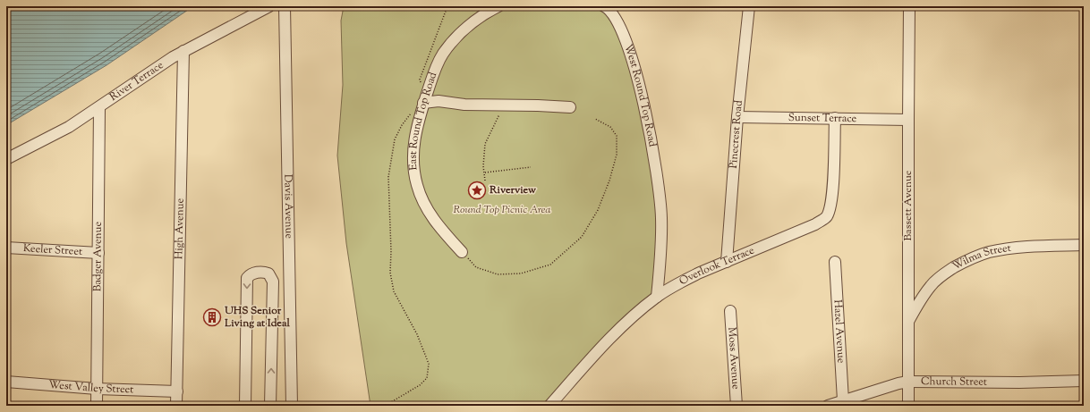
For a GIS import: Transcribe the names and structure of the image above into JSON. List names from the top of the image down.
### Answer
{
  "streets": {
    "street": [
      "River Terrace",
      "West Round Top Road",
      "Sunset Terrace",
      "East Round Top Road",
      "Pinecrest Road",
      "Bassett Avenue",
      "Davis Avenue",
      "High Avenue",
      "Keeler Street",
      "Badger Avenue",
      "Wilma Street",
      "Overlook Terrace",
      "Hazel Avenue",
      "Moss Avenue",
      "Church Street",
      "West Valley Street"
    ]
  },
  "crossings": [
    ["River Terrace", "High Avenue"],
    ["River Terrace", "Badger Avenue"],
    ["West Round Top Road", "Overlook Terrace"],
    ["Sunset Terrace", "Pinecrest Road"],
    ["Sunset Terrace", "Bassett Avenue"],
    ["Sunset Terrace", "Overlook Terrace"],
    ["Pinecrest Road", "Overlook Terrace"],
    ["Bassett Avenue", "Wilma Street"],
    ["Bassett Avenue", "Church Street"],
    ["High Avenue", "West Valley Street"],
    ["Keeler Street", "Badger Avenue"],
    ["Badger Avenue", "West Valley Street"],
    ["Hazel Avenue", "Church Street"]
  ],
  "parks": ["Round Top Picnic Area"],
  "places": {
    "place": ["Riverview"],
    "building": ["UHS Senior Living at Ideal"]
  }
}
